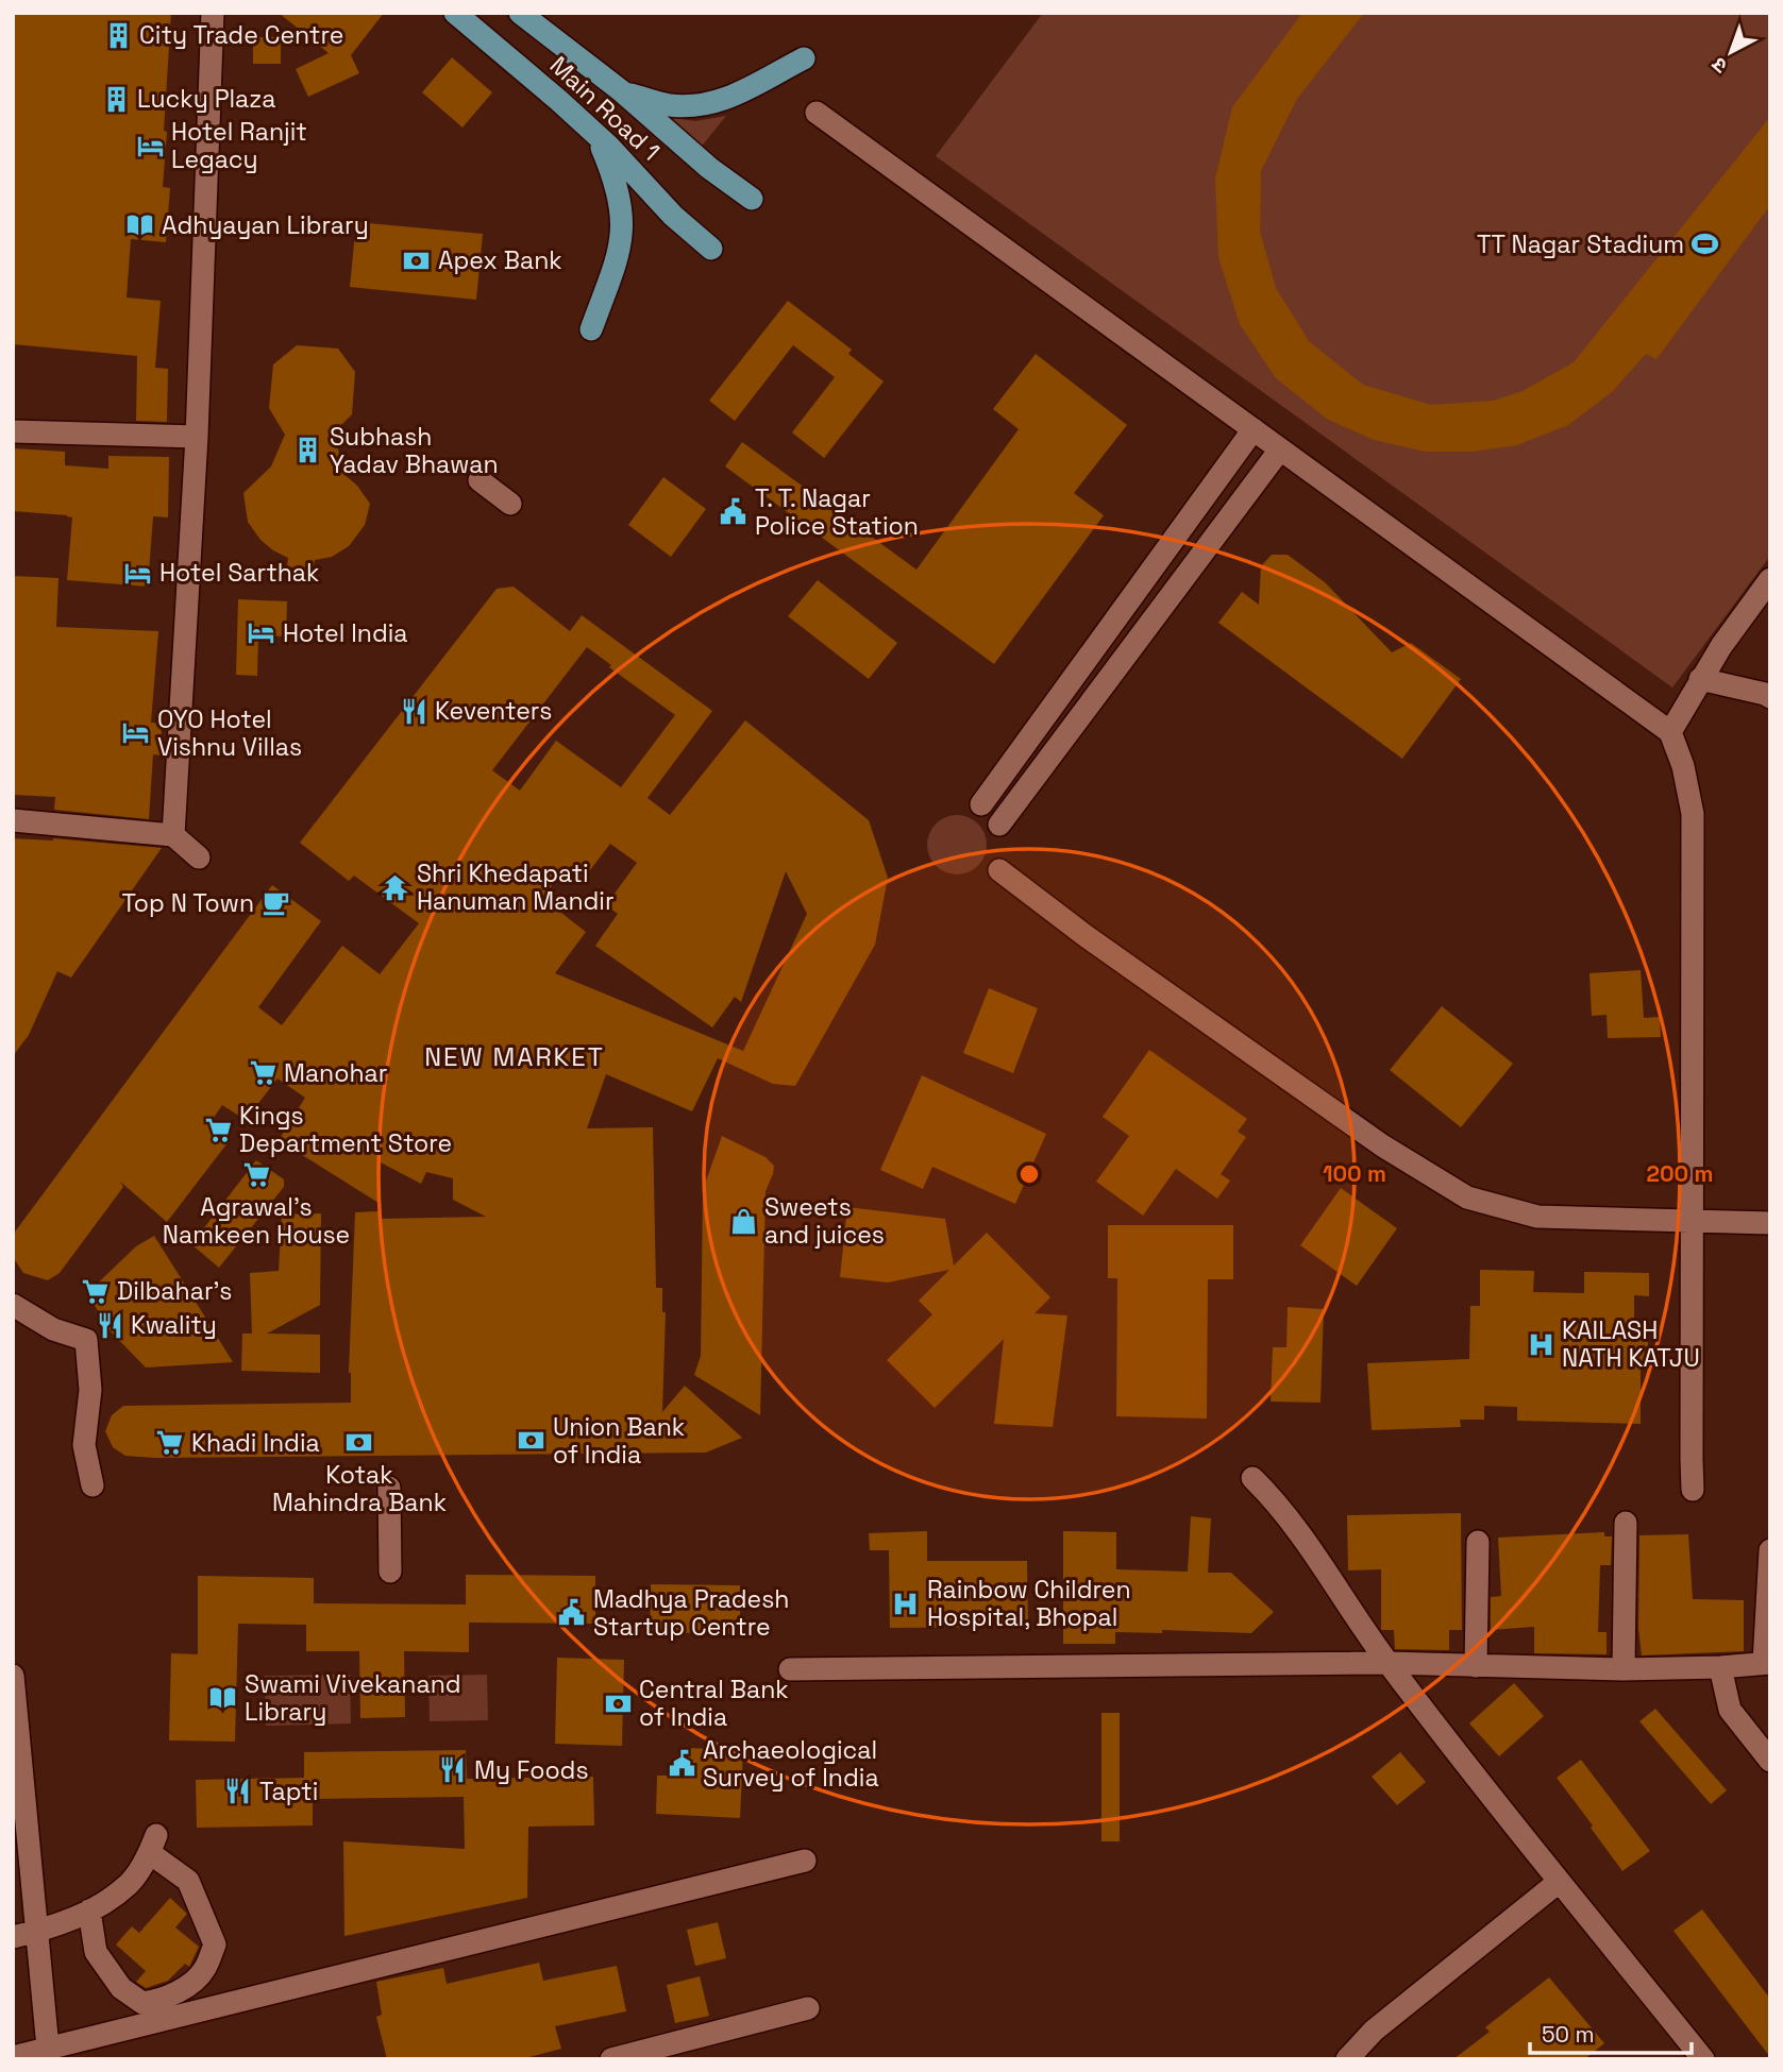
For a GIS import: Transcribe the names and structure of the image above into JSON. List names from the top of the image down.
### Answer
{
  "streets": {
    "main road": ["Main Road 1"]
  },
  "districts": ["NEW MARKET"],
  "places": {
    "building": ["City Trade Centre", "Lucky Plaza", "Subhash Yadav Bhawan"],
    "hotel": [
      "Hotel Ranjit Legacy",
      "Hotel Sarthak",
      "Hotel India",
      "OYO Hotel Vishnu Villas"
    ],
    "library": ["Adhyayan Library", "Swami Vivekanand Library"],
    "sports": ["TT Nagar Stadium"],
    "bank": [
      "Apex Bank",
      "Union Bank of India",
      "Kotak Mahindra Bank",
      "Central Bank of India"
    ],
    "public building": ["T. T. Nagar Police Station", "Madhya Pradesh Startup Centre", "Archaeological Survey of India"],
    "restaurant": [
      "Keventers",
      "Kwality",
      "My Foods",
      "Tapti"
    ],
    "temple": ["Shri Khedapati Hanuman Mandir"],
    "cafe": ["Top N Town"],
    "supermarket": [
      "Manohar",
      "Kings Department Store",
      "Agrawal's Namkeen House",
      "Dilbahar's",
      "Khadi India"
    ],
    "shop": ["Sweets and juices"],
    "hospital": ["KAILASH NATH KATJU", "Rainbow Children Hospital, Bhopal"]
  },
  "scale_bar": "50 m",
  "north": "bottom left",
  "rings": ["100 m", "200 m"]
}
